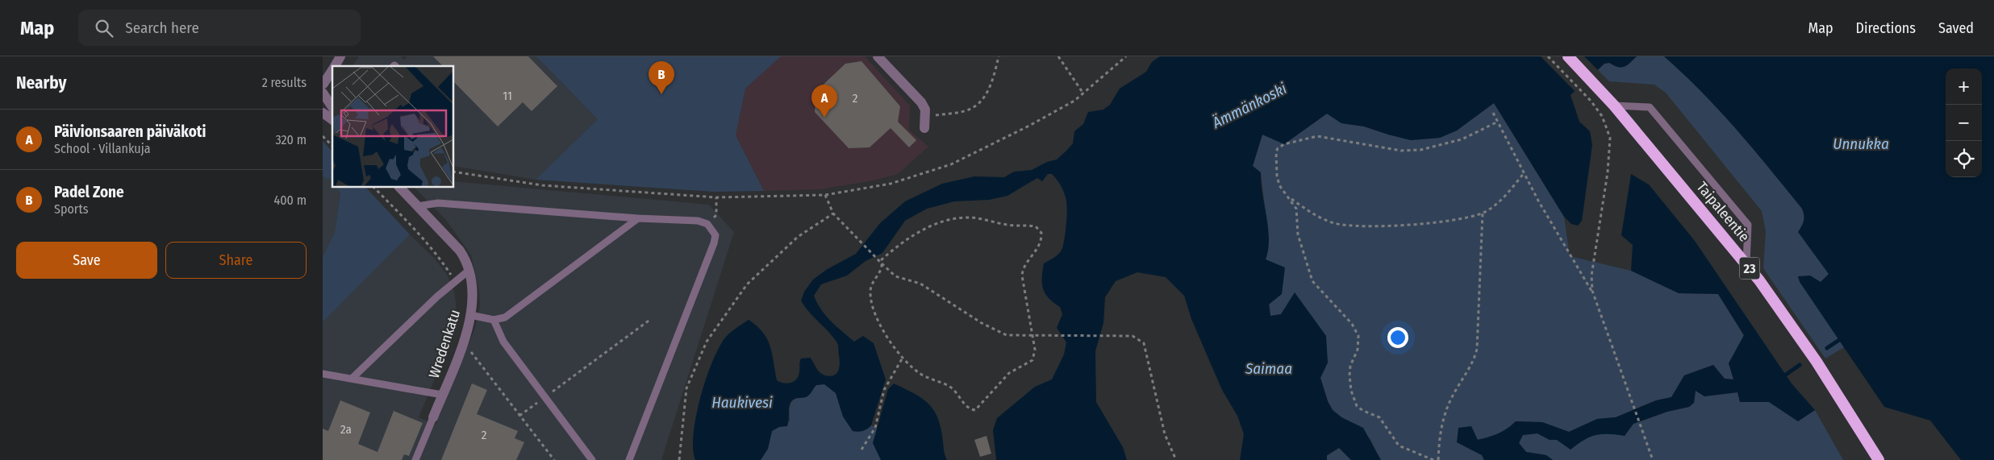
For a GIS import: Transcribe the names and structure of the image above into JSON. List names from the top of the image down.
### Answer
{
  "streets": {
    "highway": ["Taipaleentie", "23"],
    "street": ["Wredenkatu"]
  },
  "water": [
    "Ämmänkoski",
    "Unnukka",
    "Saimaa",
    "Haukivesi"
  ],
  "house_numbers": [
    "11",
    "2",
    "2a",
    "2"
  ],
  "page": {
    "header": "Map",
    "search": "Search here",
    "nav": ["Map", "Directions", "Saved"],
    "heading": ["Nearby", "2 results"],
    "pins": ["B", "A"],
    "map_buttons": ["+", "−"],
    "list": [
      {
        "mark": "A",
        "name": "Päivionsaaren päiväkoti",
        "note": "School · Villankuja",
        "value": "320 m"
      },
      {
        "mark": "B",
        "name": "Padel Zone",
        "note": "Sports",
        "value": "400 m"
      }
    ],
    "buttons": ["Save", "Share"]
  }
}
